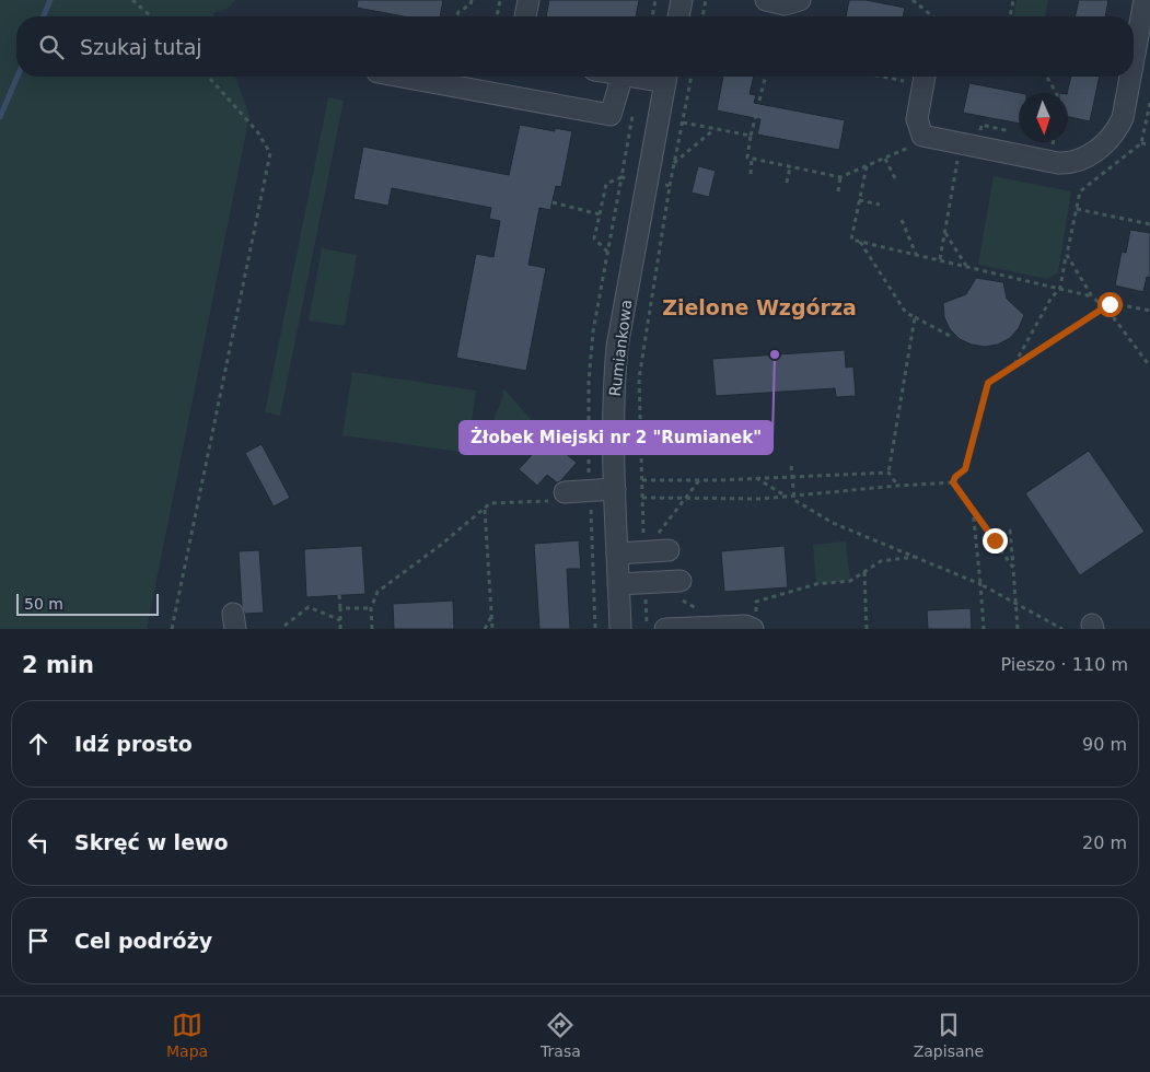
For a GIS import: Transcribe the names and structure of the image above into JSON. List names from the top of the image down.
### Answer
{
  "streets": {
    "street": ["Rumiankowa"]
  },
  "districts": ["Zielone Wzgórza"],
  "places": ["Żłobek Miejski nr 2 \"Rumianek\""],
  "scale_bar": "50 m",
  "north": "bottom",
  "page": {
    "search": "Szukaj tutaj",
    "scale": "50 m",
    "heading": ["2 min", "Pieszo · 110 m"],
    "list": [
      ["Idź prosto", "90 m"],
      ["Skręć w lewo", "20 m"],
      "Cel podróży"
    ],
    "nav": ["Mapa", "Trasa", "Zapisane"]
  }
}
